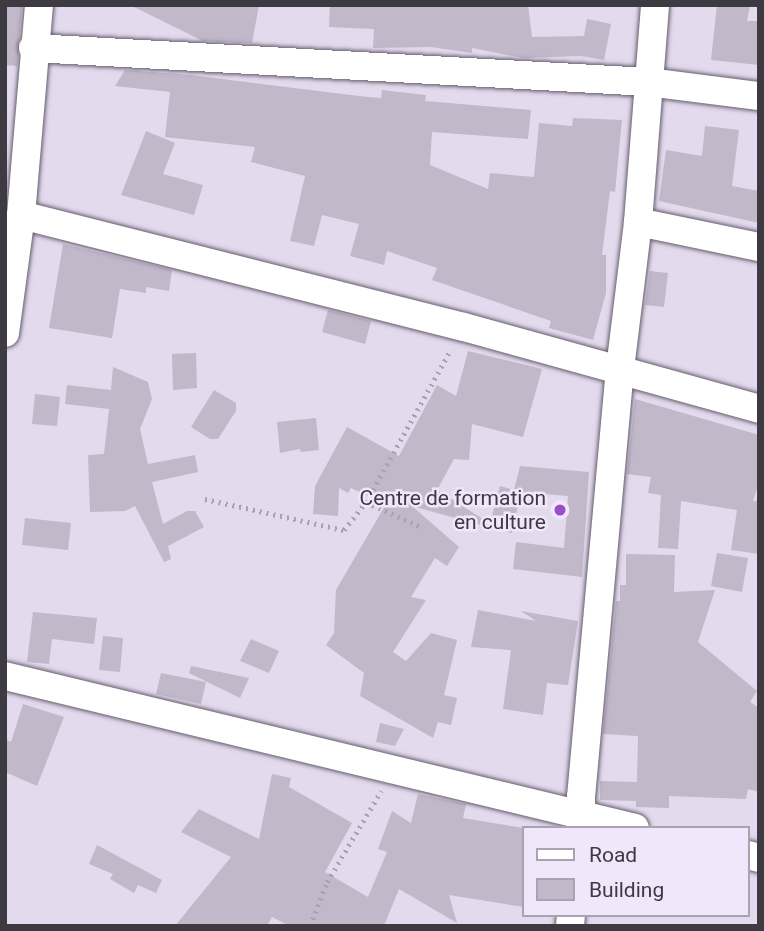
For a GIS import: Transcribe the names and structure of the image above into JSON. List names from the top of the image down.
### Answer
{
  "places": ["Centre de formation en culture"],
  "legend": ["Road", "Building"]
}
